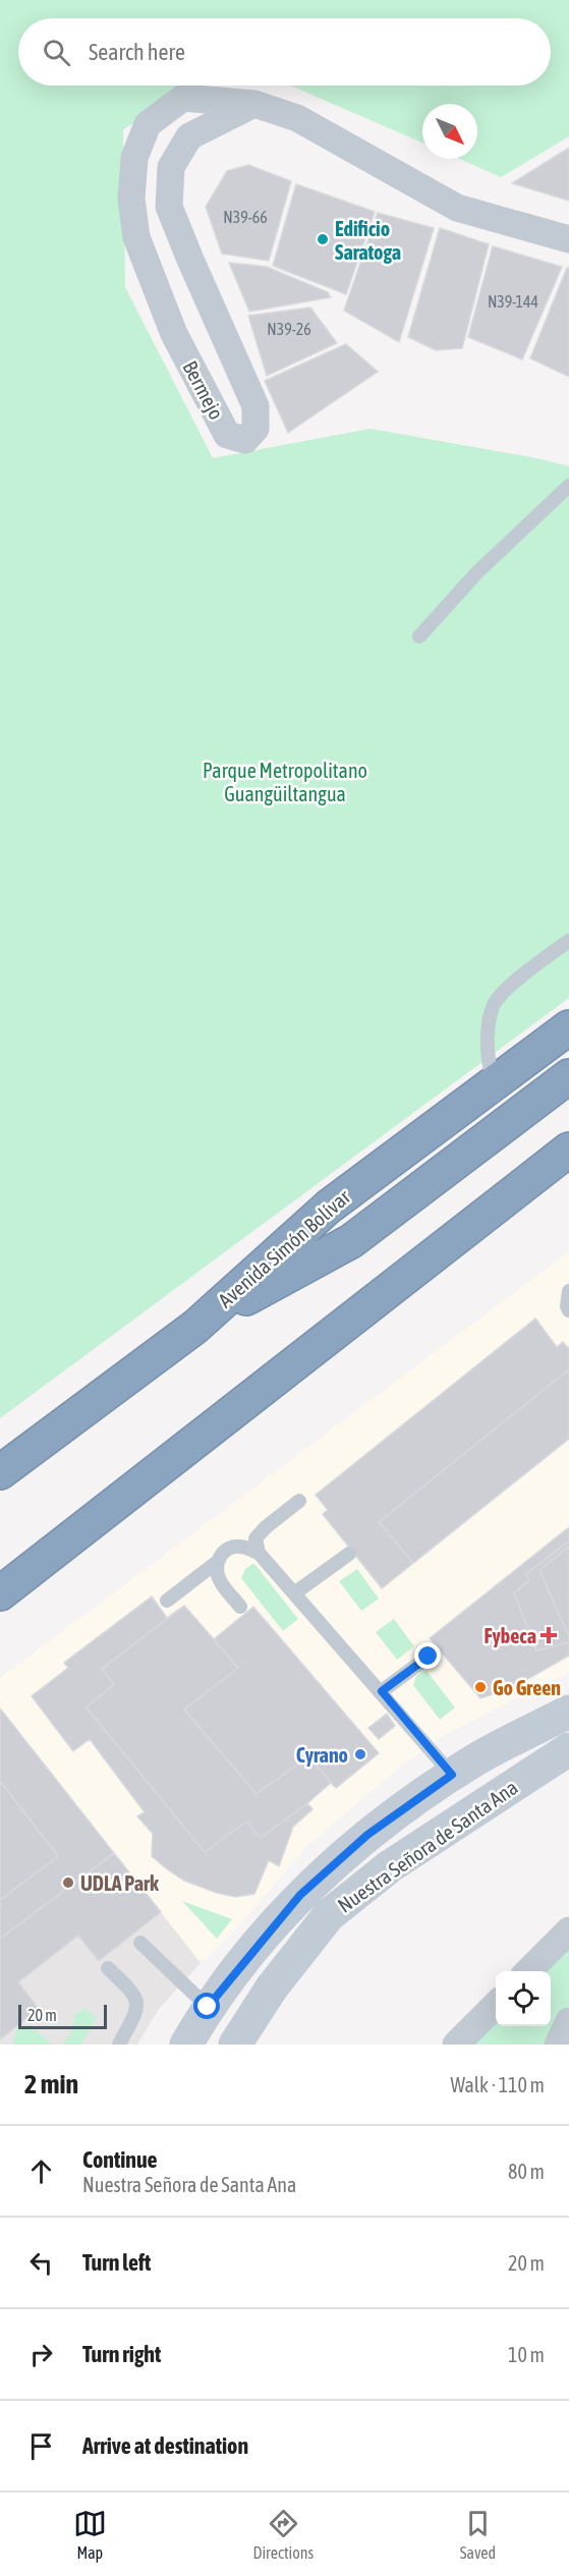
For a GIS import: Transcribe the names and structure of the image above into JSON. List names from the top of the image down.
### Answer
{
  "streets": {
    "highway": ["Avenida Simón Bolívar"],
    "street": ["Bermejo", "Nuestra Señora de Santa Ana"]
  },
  "parks": ["Parque Metropolitano Guangüiltangua"],
  "places": {
    "other": [
      "Edificio Saratoga",
      "Go Green",
      "Cyrano",
      "UDLA Park"
    ],
    "health": ["Fybeca"]
  },
  "house_numbers": ["N39-66", "N39-144", "N39-26"],
  "scale_bar": "20 m",
  "north": "bottom right",
  "page": {
    "search": "Search here",
    "scale": "20 m",
    "heading": ["2 min", "Walk · 110 m"],
    "list": [
      ["Continue", "Nuestra Señora de Santa Ana", "80 m"],
      ["Turn left", "20 m"],
      ["Turn right", "10 m"],
      "Arrive at destination"
    ],
    "nav": ["Map", "Directions", "Saved"]
  }
}
